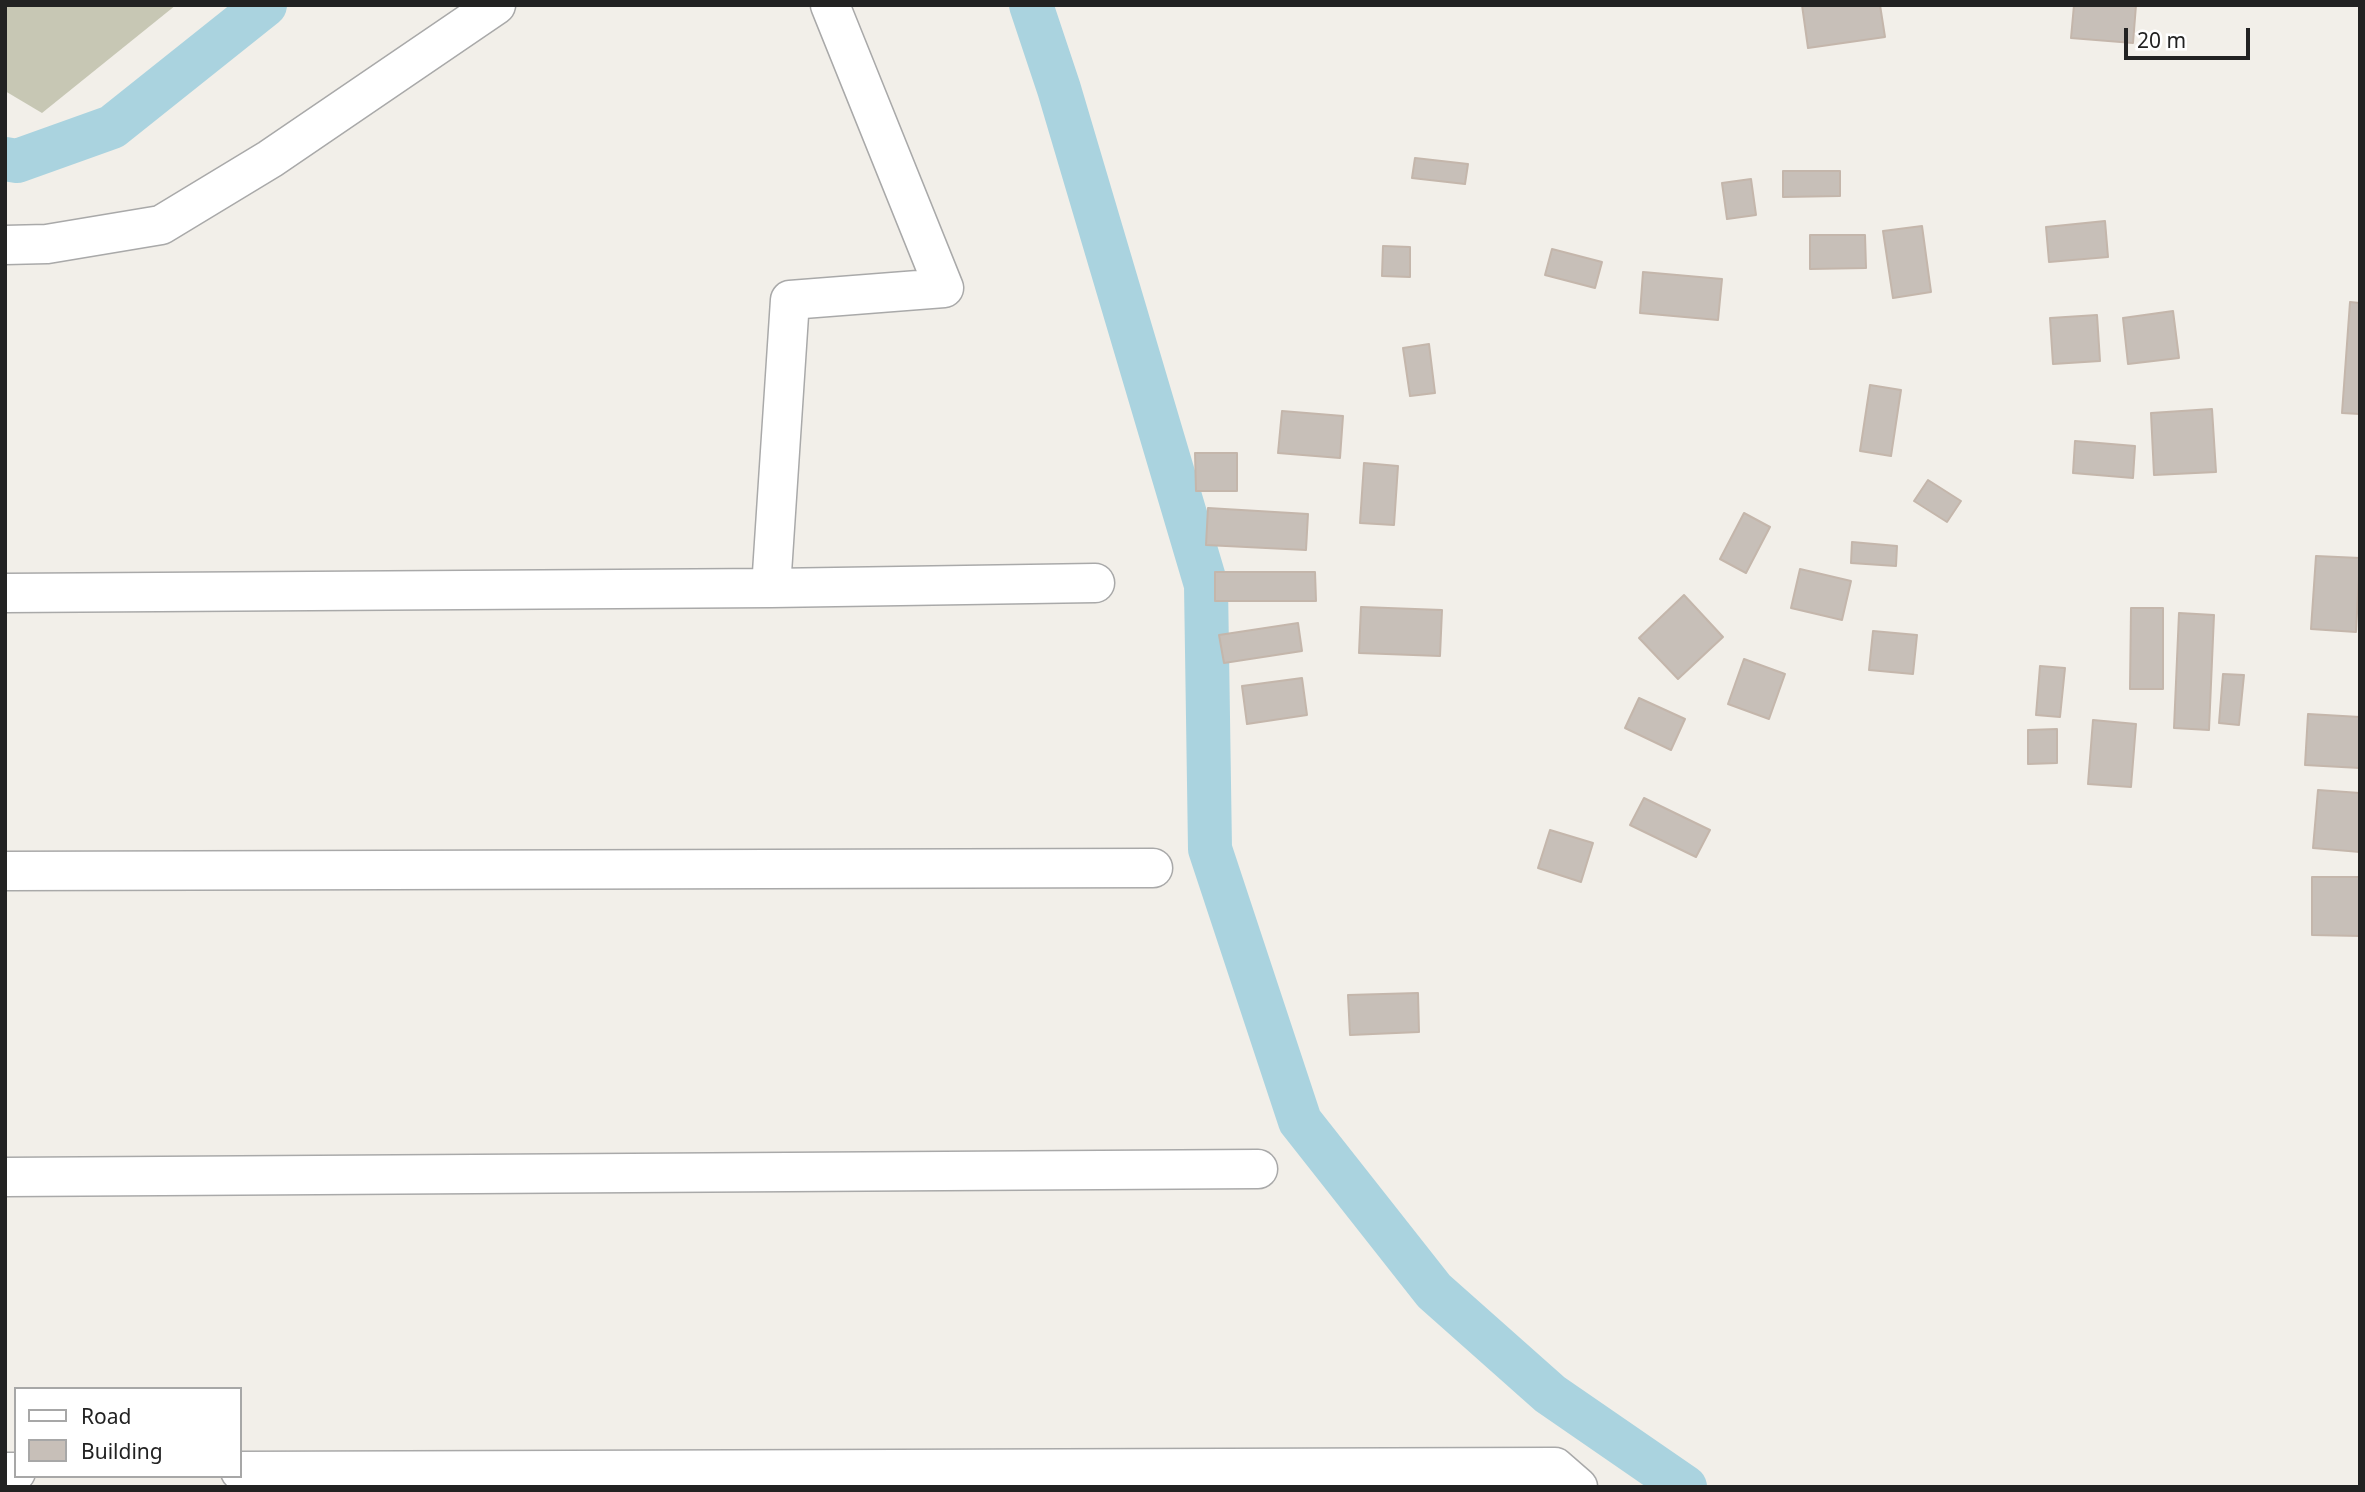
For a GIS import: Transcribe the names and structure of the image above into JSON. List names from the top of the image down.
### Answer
{
  "legend": ["Road", "Building"],
  "scale_bar": "20 m"
}
